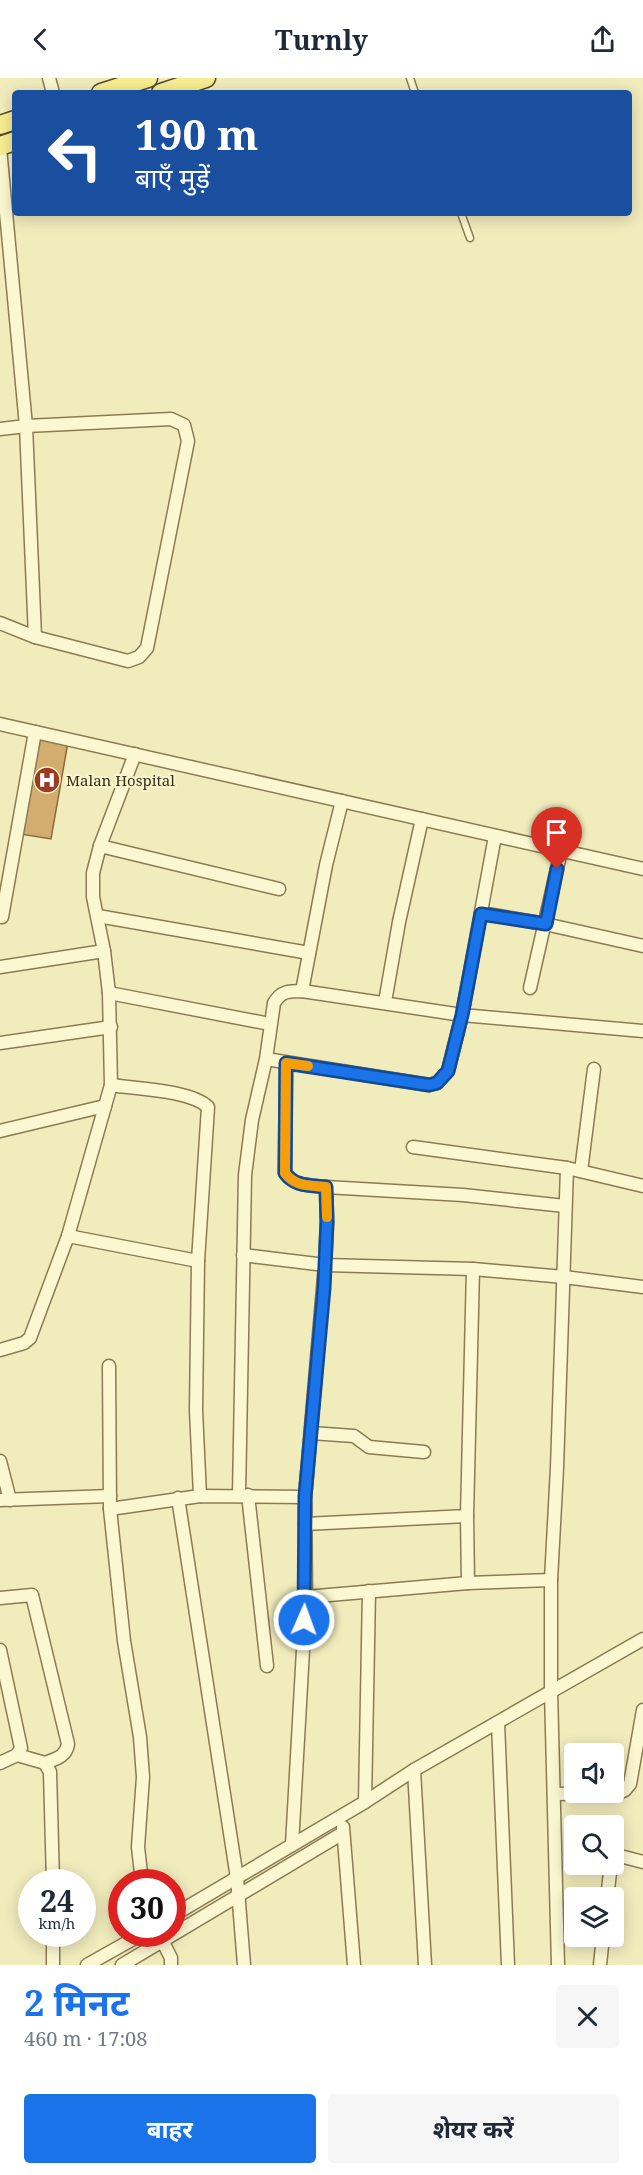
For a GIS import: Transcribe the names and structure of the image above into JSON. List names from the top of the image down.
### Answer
{
  "places": {
    "hospital": ["Malan Hospital"]
  },
  "page": {
    "header": "Turnly",
    "turn": ["190 m", "बाएँ मुड़ें"],
    "speed": "24 km/h",
    "limit": "30",
    "heading": ["2 मिनट", "460 m · 17:08"],
    "buttons": ["बाहर", "शेयर करें"]
  }
}
